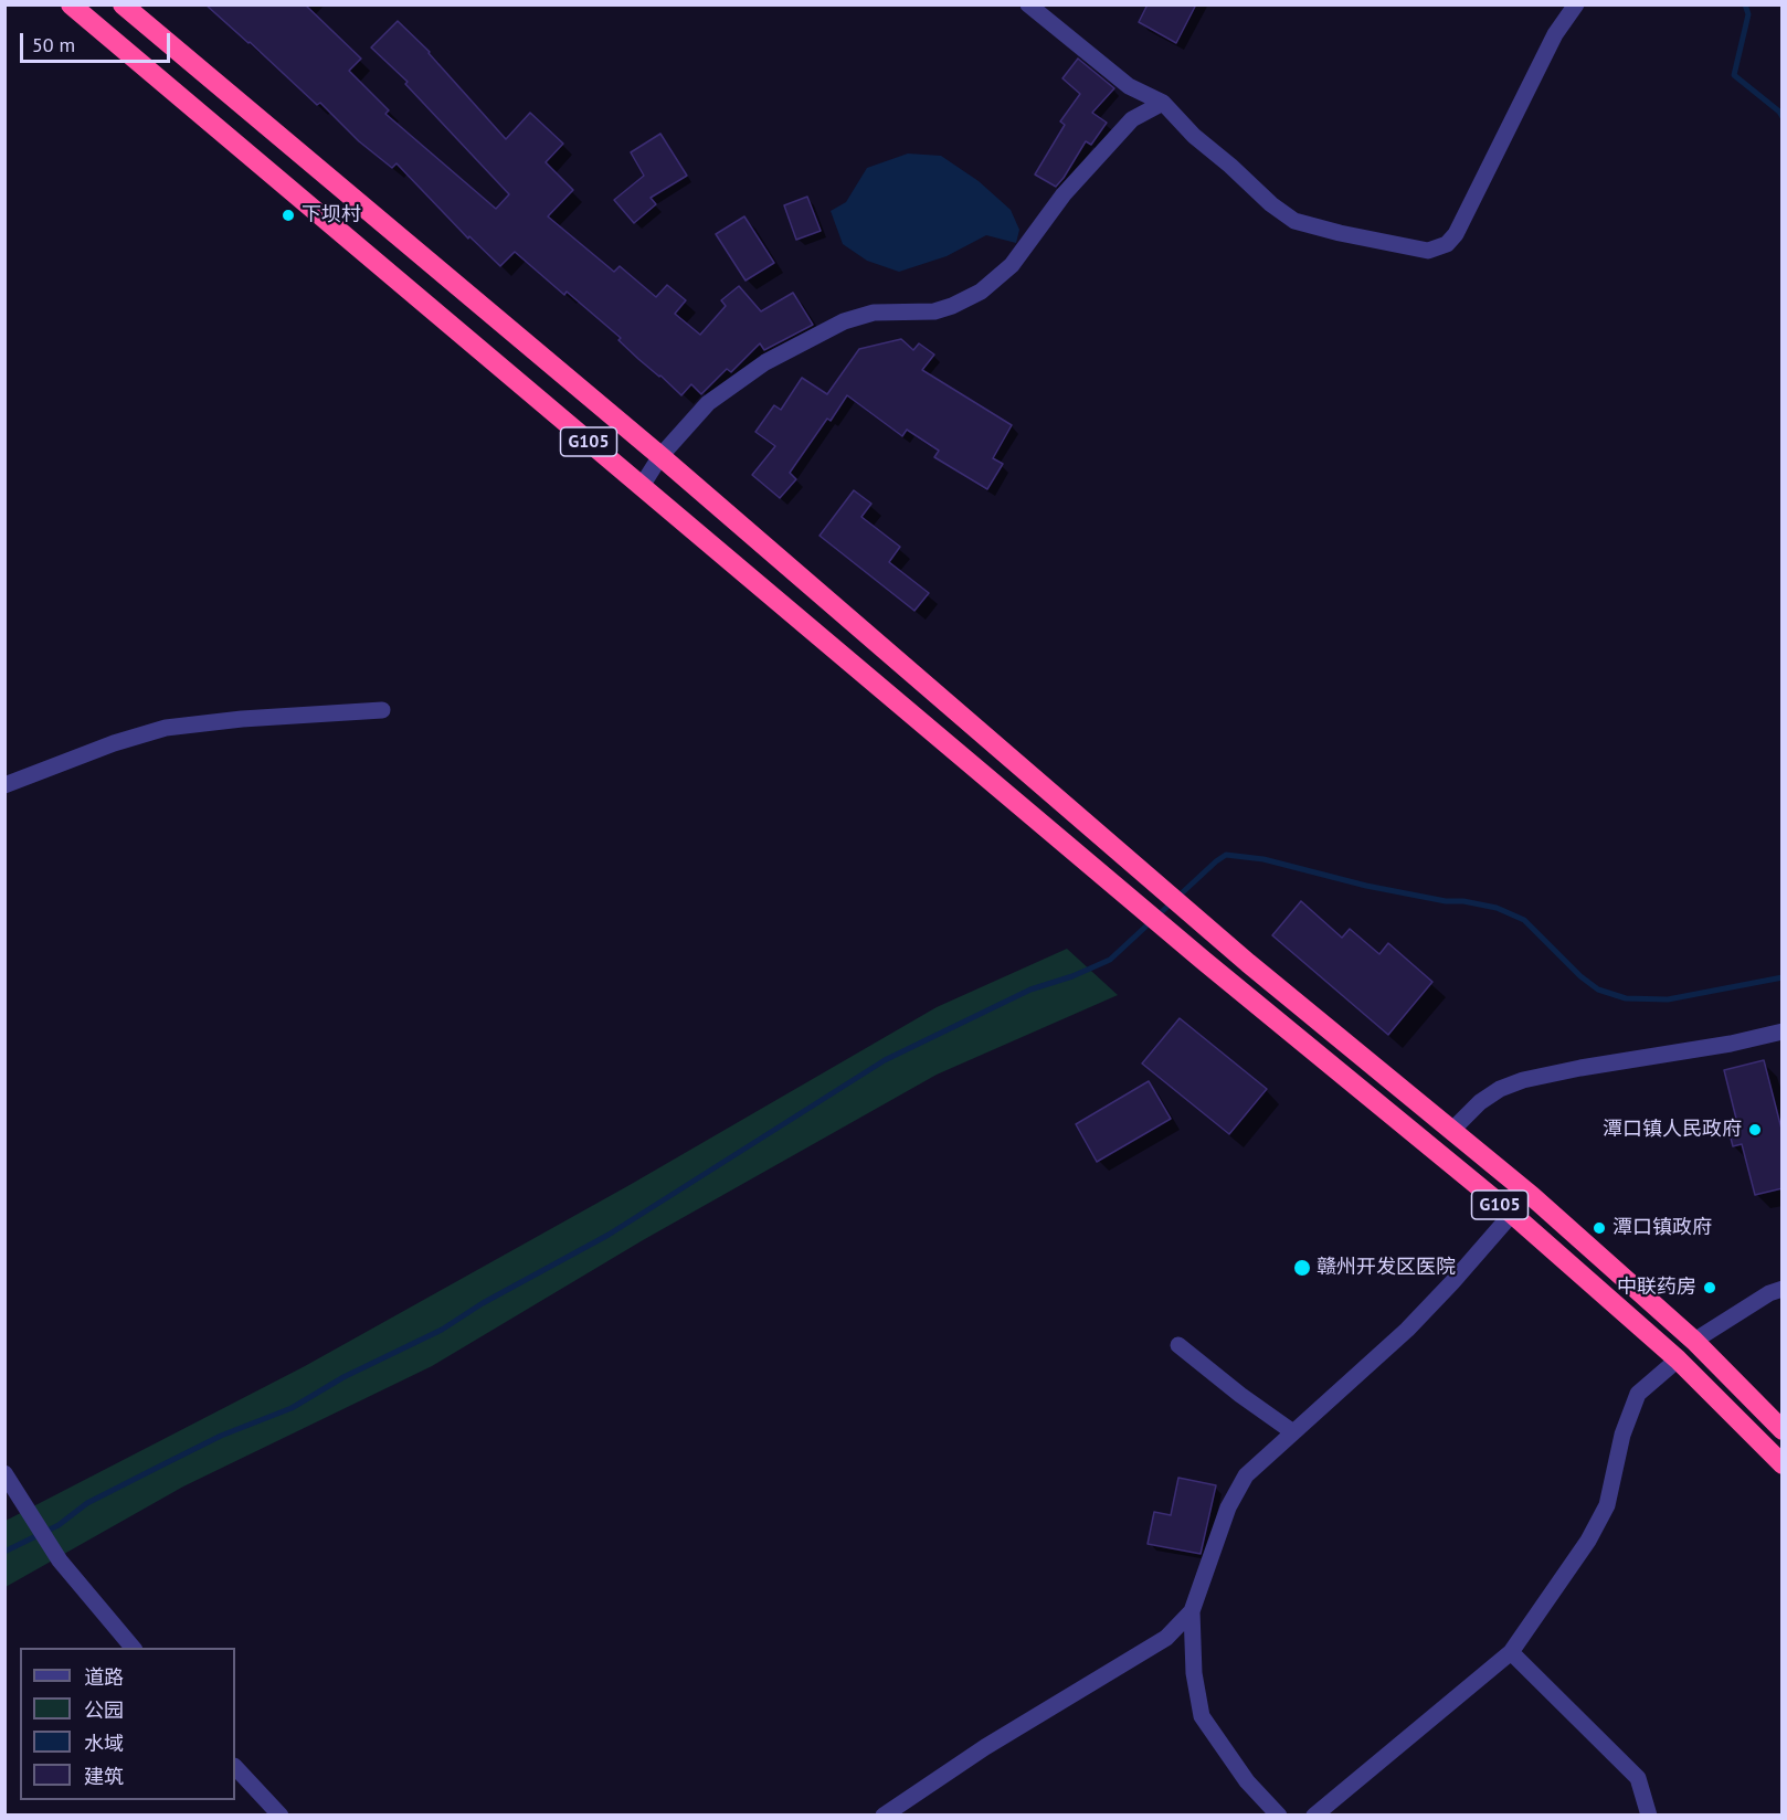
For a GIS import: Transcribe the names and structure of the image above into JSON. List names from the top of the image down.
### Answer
{
  "streets": {
    "highway": ["G105"]
  },
  "places": [
    "下坝村",
    "潭口镇人民政府",
    "潭口镇政府",
    "赣州开发区医院",
    "中联药房"
  ],
  "legend": [
    "道路",
    "公园",
    "水域",
    "建筑"
  ],
  "scale_bar": "50 m"
}
